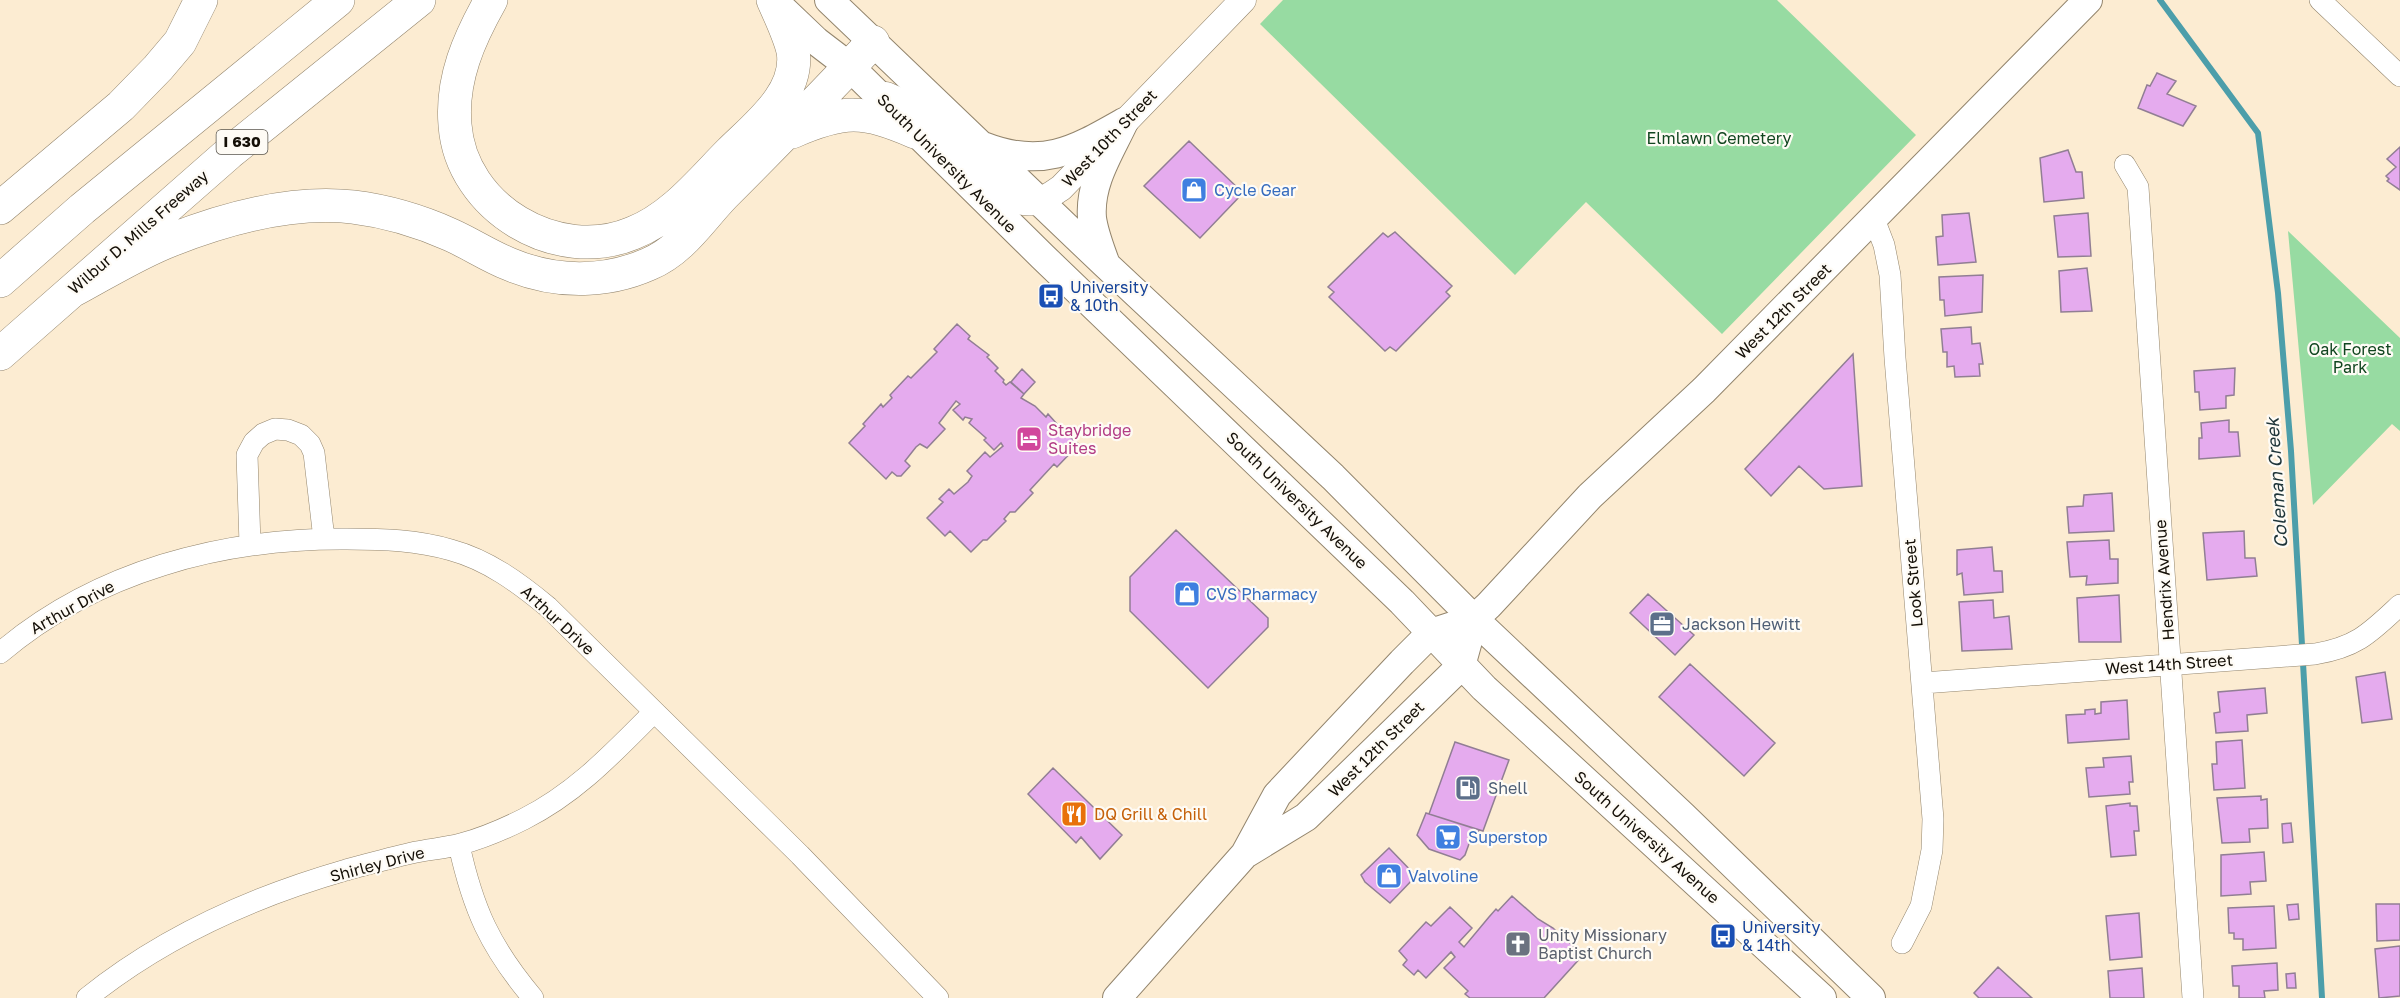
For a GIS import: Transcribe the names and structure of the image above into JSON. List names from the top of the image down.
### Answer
{
  "streets": {
    "highway": ["I 630", "Wilbur D. Mills Freeway"],
    "main road": ["South University Avenue", "West 12th Street"],
    "street": [
      "West 10th Street",
      "Hendrix Avenue",
      "Look Street",
      "Arthur Drive",
      "West 14th Street",
      "Shirley Drive"
    ]
  },
  "crossings": [
    ["West 10th Street", "South University Avenue"],
    ["South University Avenue", "West 12th Street"],
    ["West 12th Street", "Look Street"],
    ["Hendrix Avenue", "West 14th Street"],
    ["Look Street", "West 14th Street"],
    ["Arthur Drive", "Shirley Drive"]
  ],
  "water": ["Coleman Creek"],
  "parks": ["Elmlawn Cemetery", "Oak Forest Park"],
  "places": {
    "shop": ["Cycle Gear", "CVS Pharmacy", "Valvoline"],
    "bus stop": ["University & 10th", "University & 14th"],
    "hotel": ["Staybridge Suites"],
    "office": ["Jackson Hewitt"],
    "fuel station": ["Shell"],
    "restaurant": ["DQ Grill & Chill"],
    "supermarket": ["Superstop"],
    "church": ["Unity Missionary Baptist Church"]
  }
}
